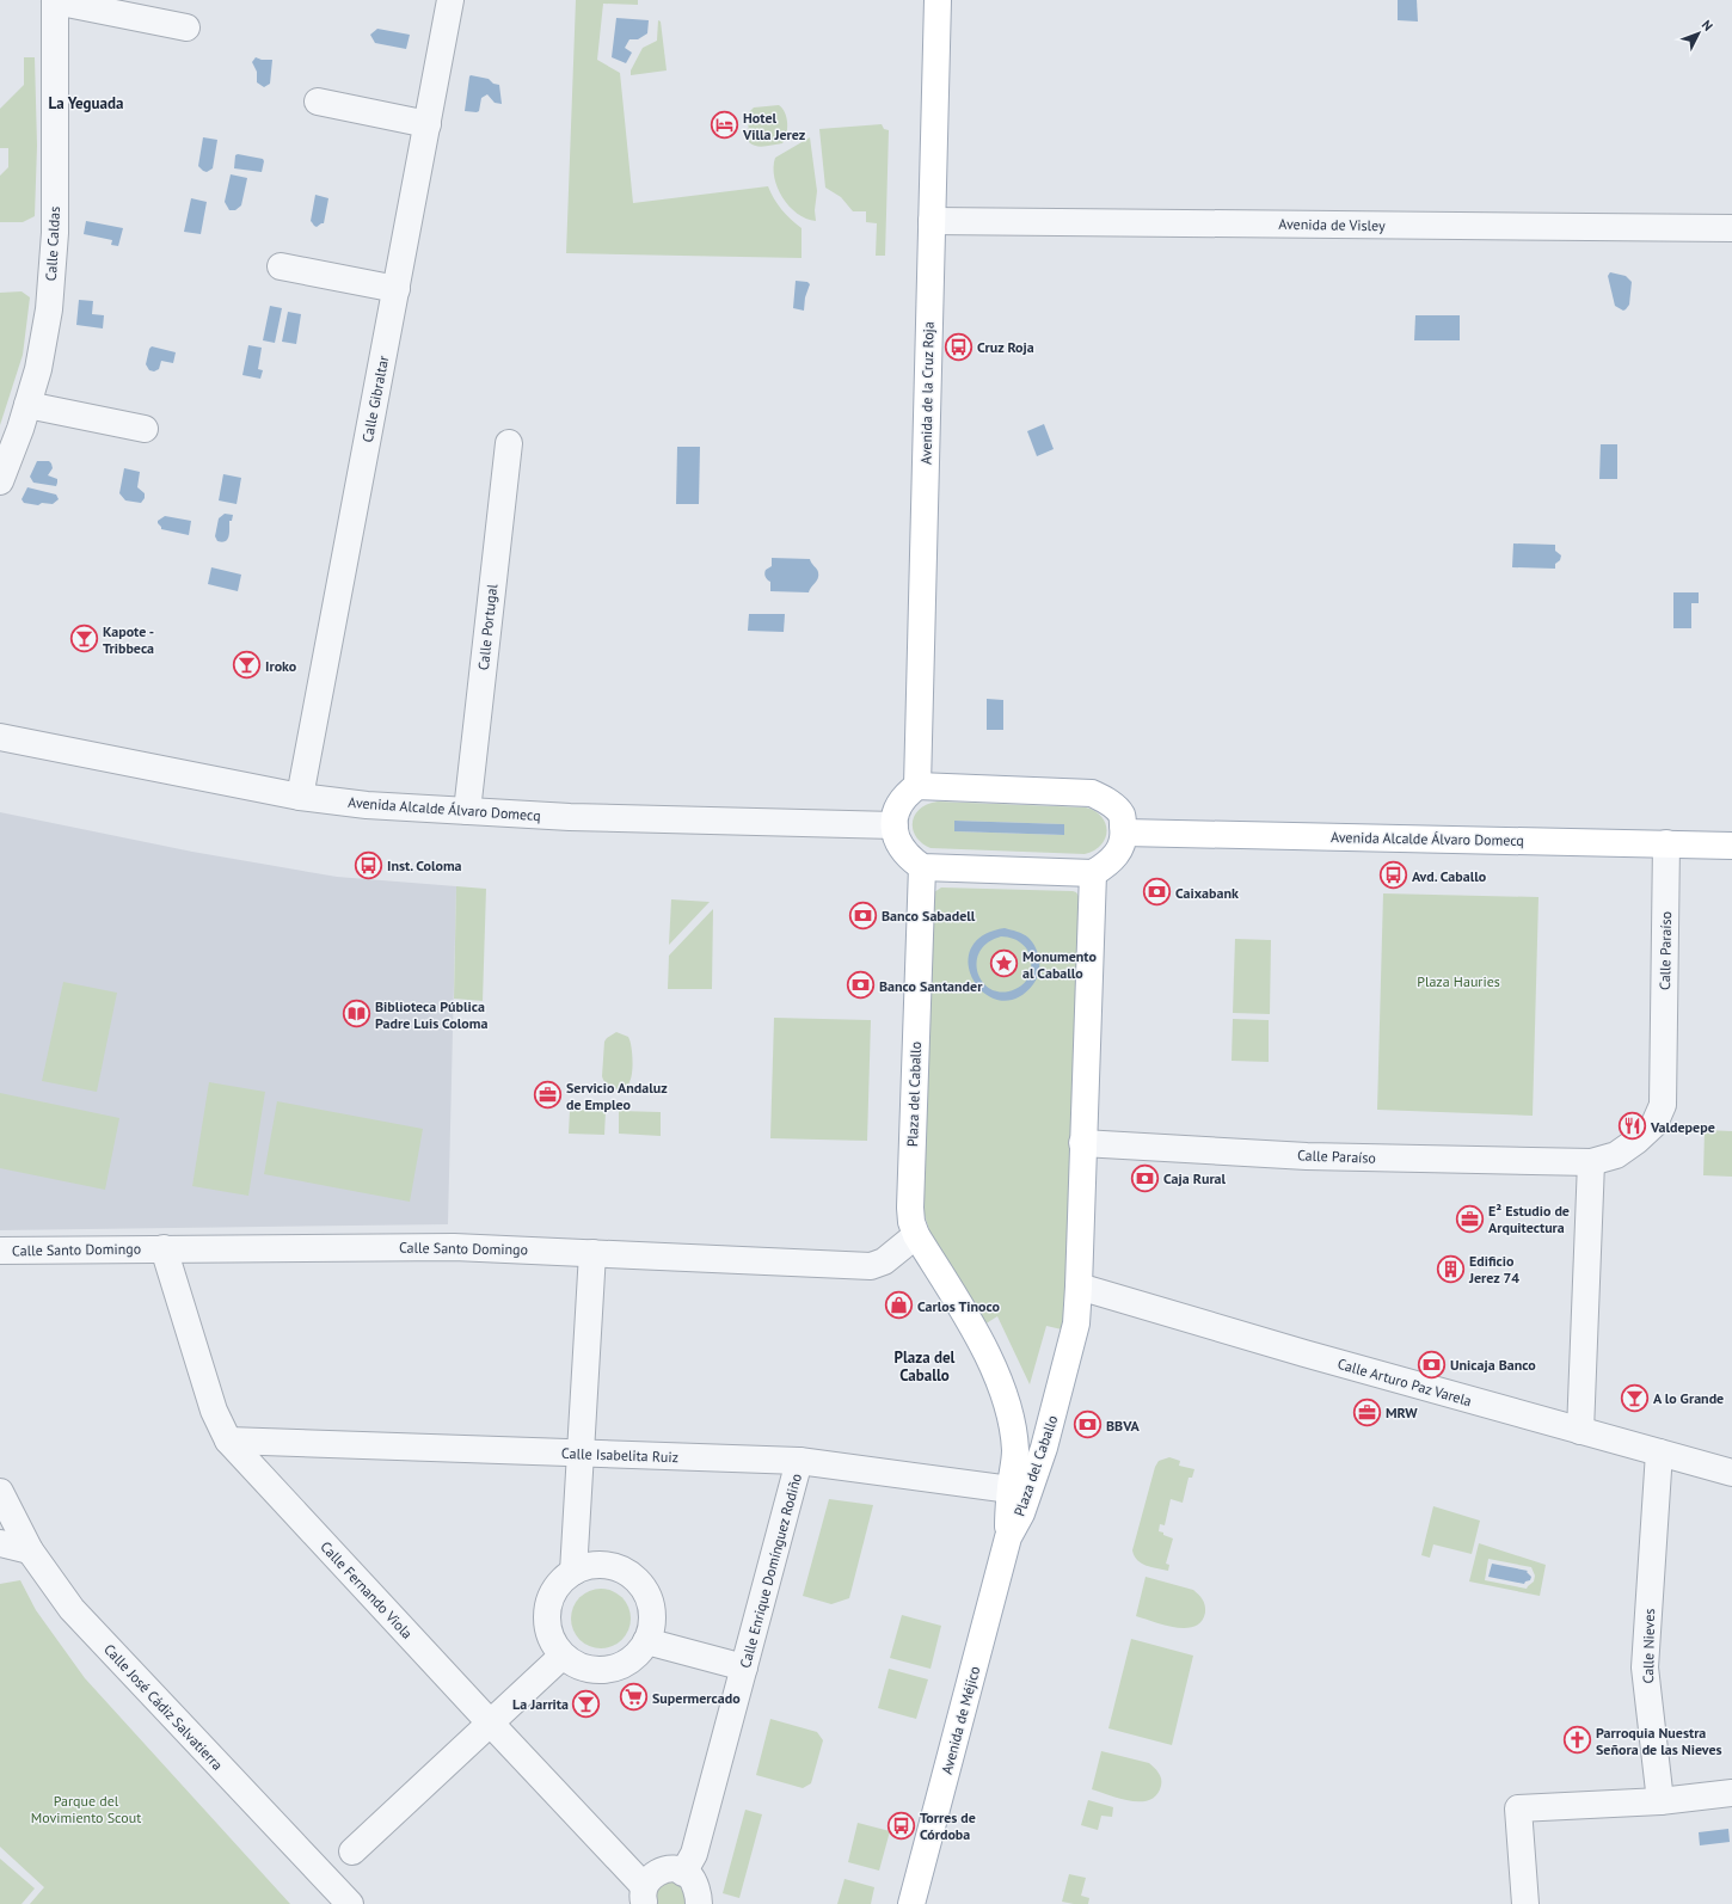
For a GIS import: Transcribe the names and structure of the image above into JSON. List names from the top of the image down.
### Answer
{
  "streets": {
    "main road": [
      "Avenida de la Cruz Roja",
      "Avenida Alcalde Álvaro Domecq",
      "Plaza del Caballo",
      "Avenida de Méjico"
    ],
    "street": [
      "Avenida de Visley",
      "Calle Caldas",
      "Calle Gibraltar",
      "Calle Portugal",
      "Calle Paraíso",
      "Calle Santo Domingo",
      "Calle Arturo Paz Varela",
      "Calle Isabelita Ruiz",
      "Calle Enrique Domínguez Rodiño",
      "Calle Fernando Viola",
      "Calle Nieves",
      "Calle José Cádiz Salvatierra"
    ]
  },
  "crossings": [
    ["Avenida de Visley", "Avenida de la Cruz Roja"],
    ["Calle Gibraltar", "Avenida Alcalde Álvaro Domecq"],
    ["Calle Portugal", "Avenida Alcalde Álvaro Domecq"],
    ["Avenida Alcalde Álvaro Domecq", "Calle Paraíso"],
    ["Calle Paraíso", "Plaza del Caballo"],
    ["Plaza del Caballo", "Calle Santo Domingo"],
    ["Plaza del Caballo", "Calle Arturo Paz Varela"],
    ["Plaza del Caballo", "Calle Isabelita Ruiz"],
    ["Plaza del Caballo", "Avenida de Méjico"],
    ["Calle Santo Domingo", "Calle Fernando Viola"],
    ["Calle Arturo Paz Varela", "Calle Nieves"],
    ["Calle Isabelita Ruiz", "Calle Enrique Domínguez Rodiño"],
    ["Calle Isabelita Ruiz", "Calle Fernando Viola"]
  ],
  "districts": ["La Yeguada", "Plaza del Caballo"],
  "parks": ["Plaza Hauries", "Parque del Movimiento Scout"],
  "places": {
    "hotel": ["Hotel Villa Jerez"],
    "bus stop": [
      "Cruz Roja",
      "Inst. Coloma",
      "Avd. Caballo",
      "Torres de Córdoba"
    ],
    "bar": [
      "Kapote - Tribbeca",
      "Iroko",
      "A lo Grande",
      "La Jarrita"
    ],
    "bank": [
      "Caixabank",
      "Banco Sabadell",
      "Banco Santander",
      "Caja Rural",
      "Unicaja Banco",
      "BBVA"
    ],
    "place": ["Monumento al Caballo"],
    "library": ["Biblioteca Pública Padre Luis Coloma"],
    "office": ["Servicio Andaluz de Empleo", "E² Estudio de Arquitectura", "MRW"],
    "restaurant": ["Valdepepe"],
    "building": ["Edificio Jerez 74"],
    "shop": ["Carlos Tinoco"],
    "supermarket": ["Supermercado"],
    "church": ["Parroquia Nuestra Señora de las Nieves"]
  },
  "north": "top right"
}
